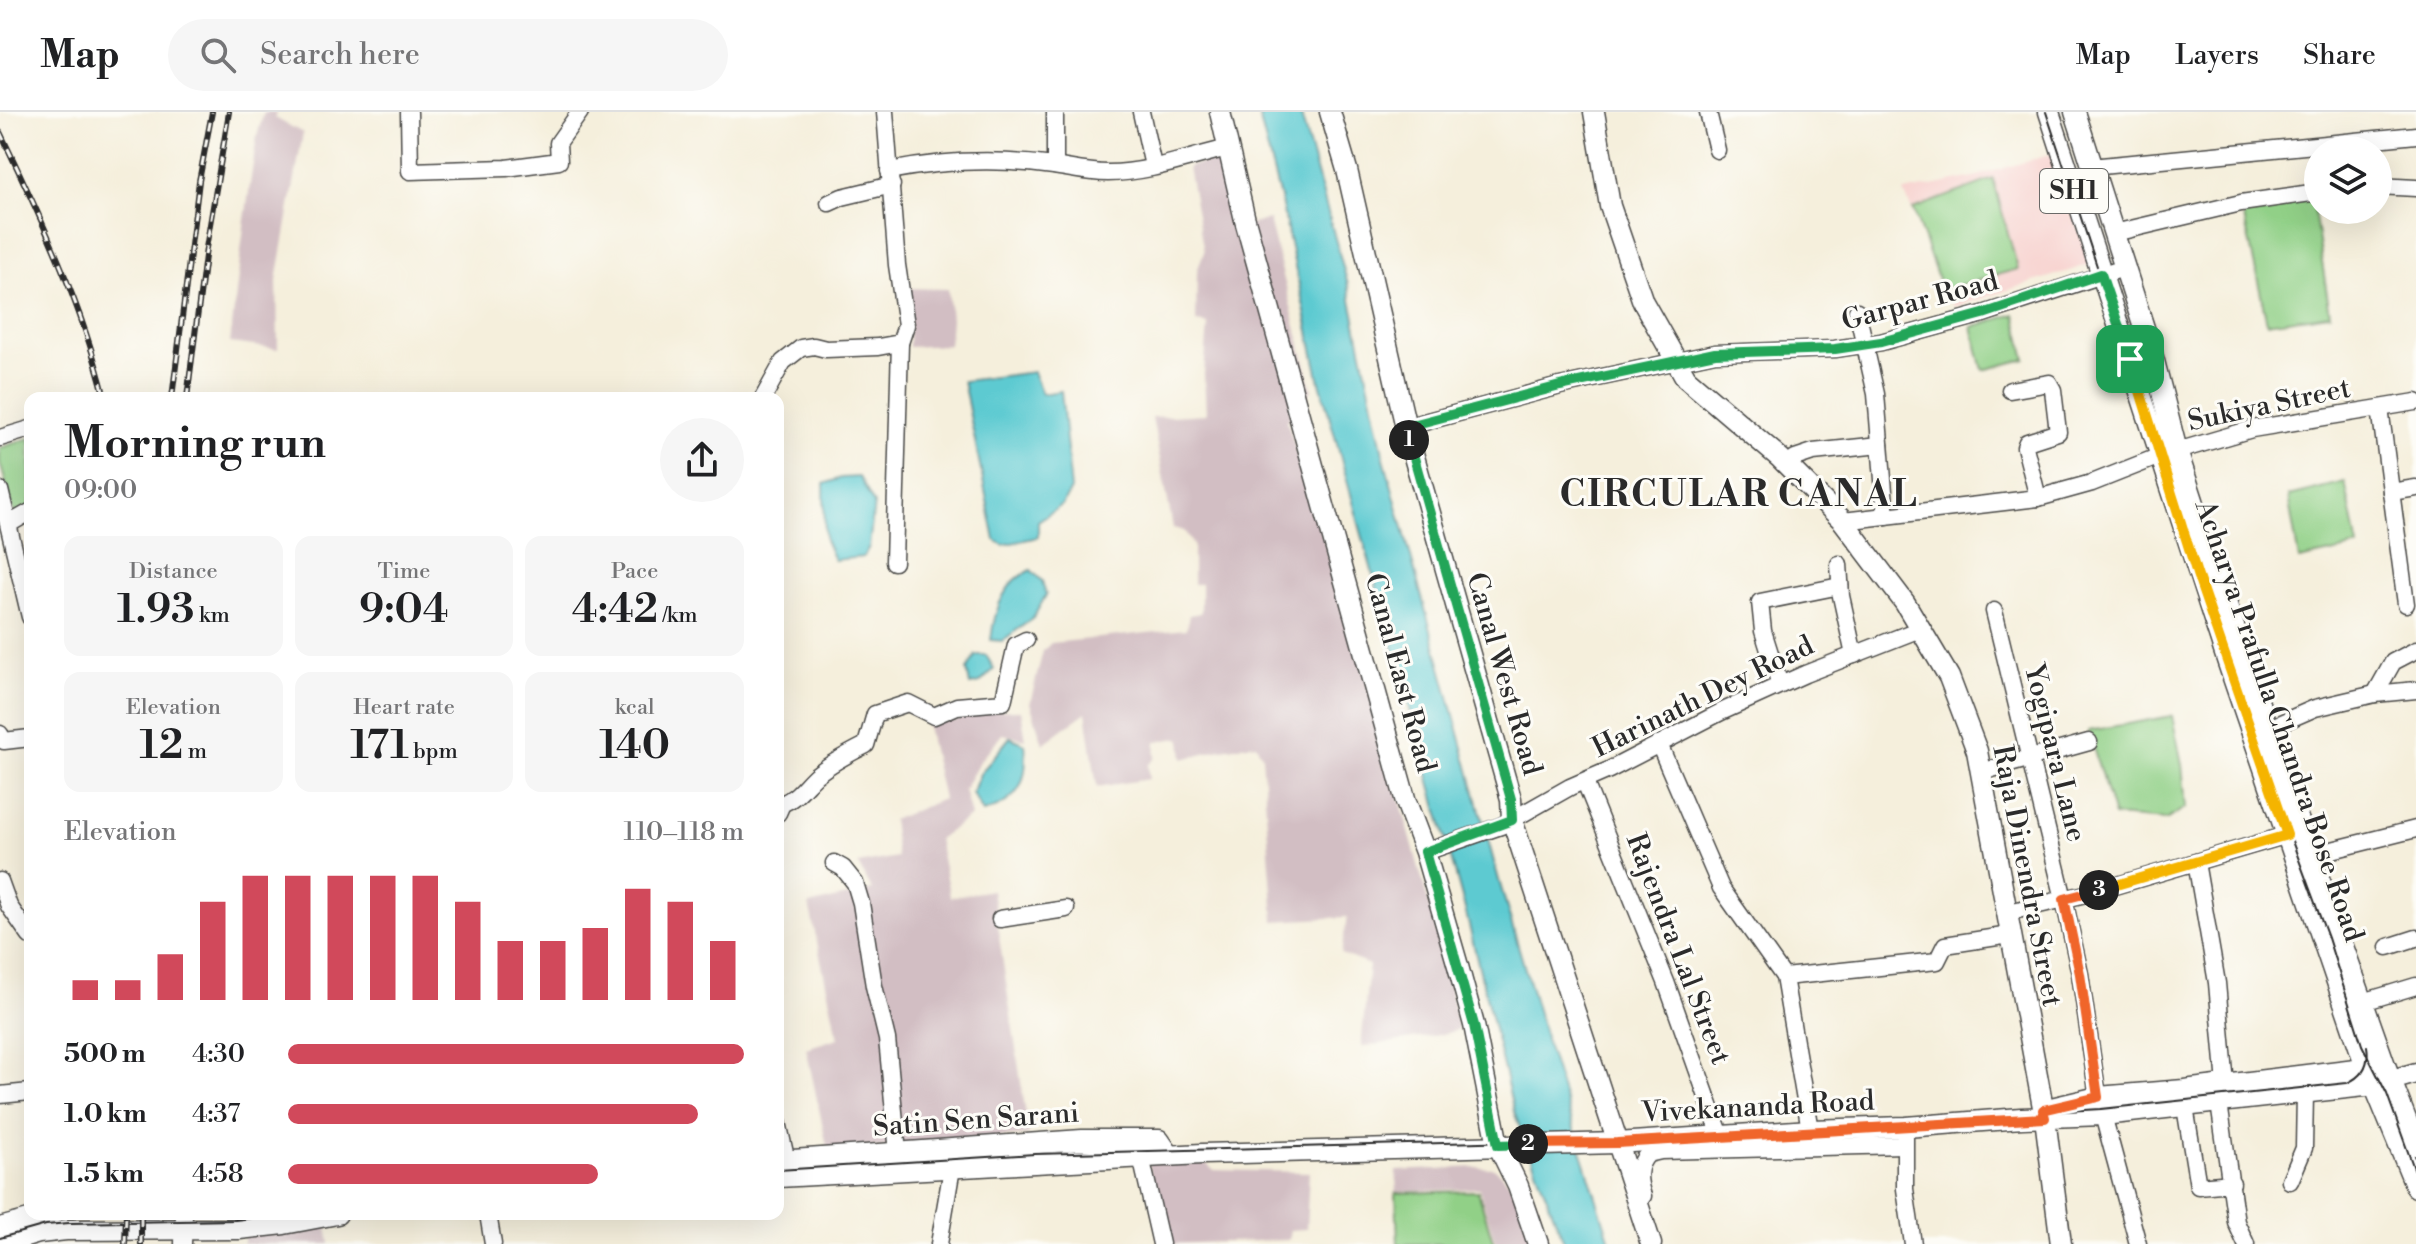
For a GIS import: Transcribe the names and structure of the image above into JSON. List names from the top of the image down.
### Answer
{
  "streets": {
    "main road": [
      "SH1",
      "Canal East Road",
      "Canal West Road",
      "Acharya Prafulla Chandra Bose Road",
      "Raja Dinendra Street",
      "Vivekananda Road",
      "Satin Sen Sarani"
    ],
    "street": [
      "Garpar Road",
      "Sukiya Street",
      "Harinath Dey Road",
      "Yogipara Lane",
      "Rajendra Lal Street"
    ]
  },
  "crossings": [
    ["SH1", "Garpar Road"],
    ["SH1", "Acharya Prafulla Chandra Bose Road"],
    ["Garpar Road", "Canal West Road"],
    ["Garpar Road", "Acharya Prafulla Chandra Bose Road"],
    ["Garpar Road", "Raja Dinendra Street"],
    ["Sukiya Street", "Acharya Prafulla Chandra Bose Road"],
    ["Sukiya Street", "Raja Dinendra Street"],
    ["Canal East Road", "Harinath Dey Road"],
    ["Canal East Road", "Vivekananda Road"],
    ["Canal East Road", "Satin Sen Sarani"],
    ["Canal West Road", "Harinath Dey Road"],
    ["Canal West Road", "Vivekananda Road"],
    ["Harinath Dey Road", "Raja Dinendra Street"],
    ["Harinath Dey Road", "Rajendra Lal Street"],
    ["Acharya Prafulla Chandra Bose Road", "Vivekananda Road"],
    ["Yogipara Lane", "Vivekananda Road"],
    ["Raja Dinendra Street", "Vivekananda Road"],
    ["Rajendra Lal Street", "Vivekananda Road"],
    ["Vivekananda Road", "Satin Sen Sarani"]
  ],
  "districts": ["CIRCULAR CANAL"],
  "page": {
    "header": "Map",
    "search": "Search here",
    "nav": ["Map", "Layers", "Share"],
    "heading": ["Morning run", "09:00"],
    "pins": ["1", "3", "2"],
    "stats": [
      ["Distance", "1.93 km"],
      ["Time", "9:04"],
      ["Pace", "4:42 /km"],
      ["Elevation", "12 m"],
      ["Heart rate", "171 bpm"],
      ["kcal", "140"]
    ],
    "chart": ["Elevation", "110–118 m"],
    "list": [
      {
        "name": "500 m",
        "note": "4:30"
      },
      {
        "name": "1.0 km",
        "note": "4:37"
      },
      {
        "name": "1.5 km",
        "note": "4:58"
      }
    ]
  }
}
